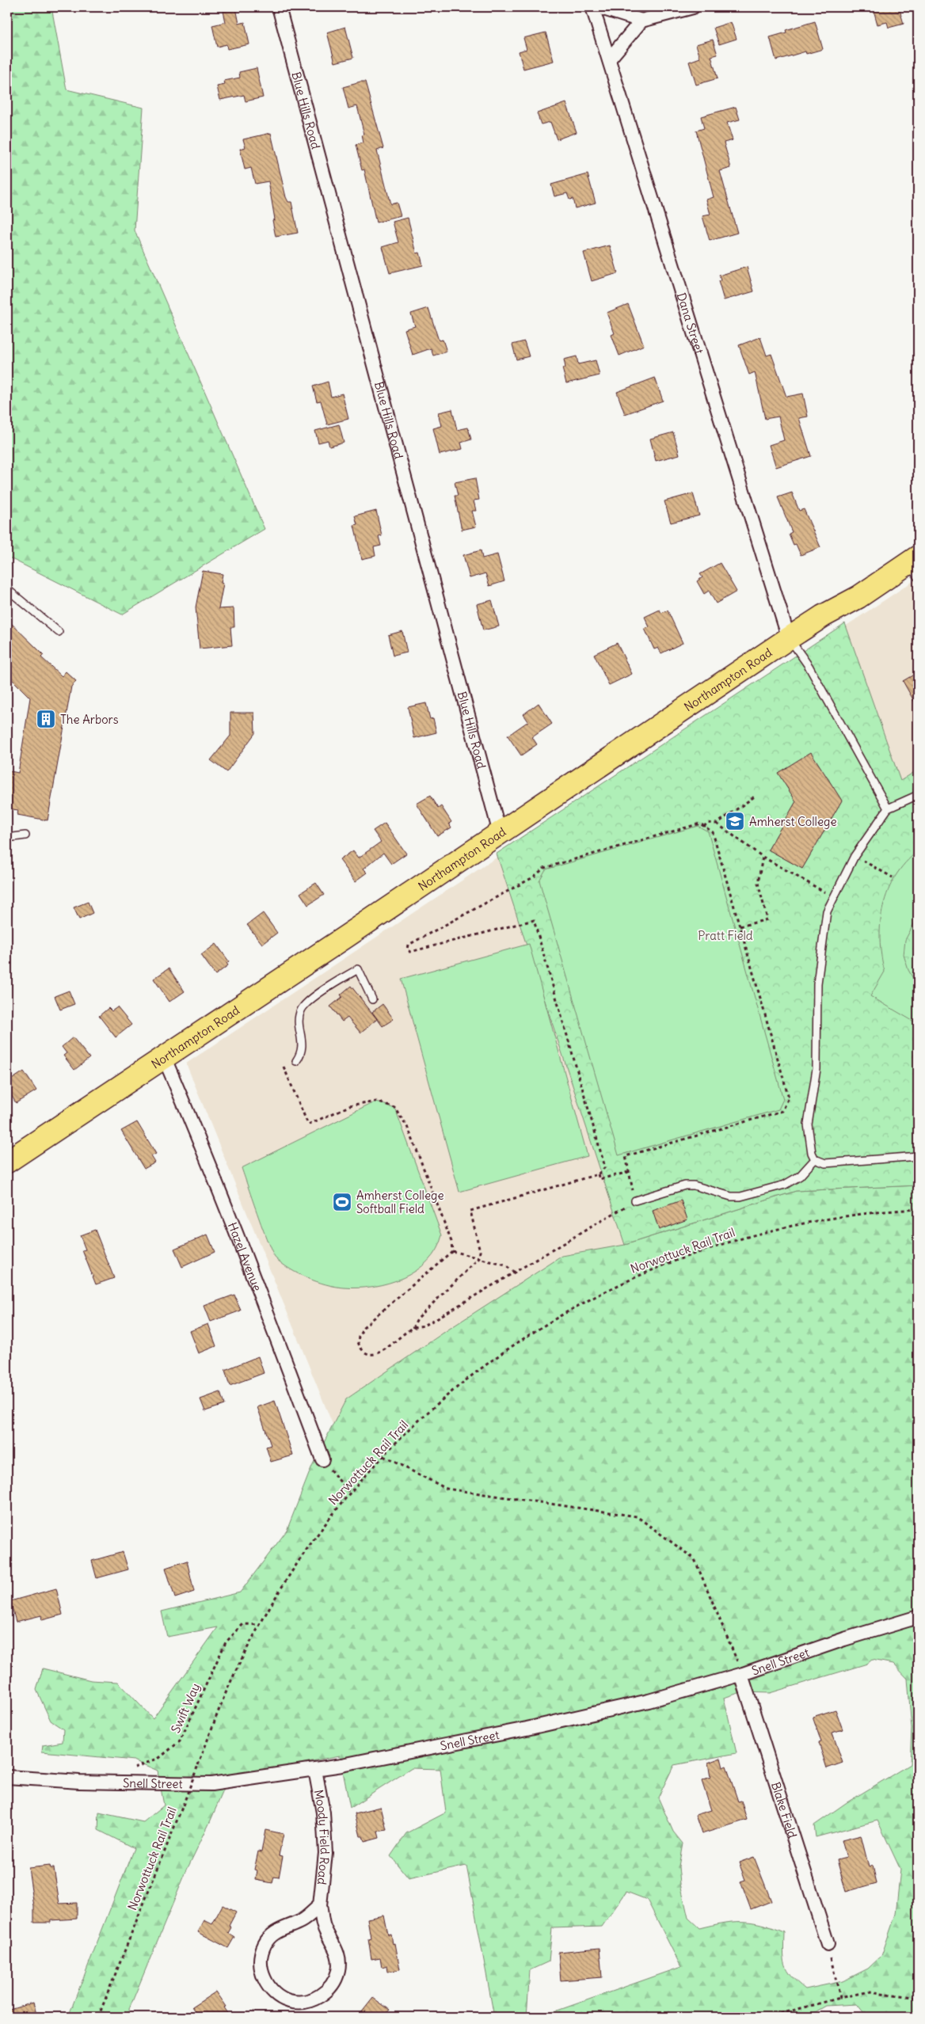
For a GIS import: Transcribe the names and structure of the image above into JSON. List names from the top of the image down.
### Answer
{
  "streets": {
    "highway": ["Northampton Road"],
    "street": [
      "Blue Hills Road",
      "Dana Street",
      "Hazel Avenue",
      "Snell Street",
      "Blake Field",
      "Moody Field Road"
    ],
    "path": ["Norwottuck Rail Trail", "Swift Way"]
  },
  "crossings": [
    ["Blue Hills Road", "Northampton Road"],
    ["Dana Street", "Northampton Road"],
    ["Northampton Road", "Hazel Avenue"],
    ["Norwottuck Rail Trail", "Swift Way"],
    ["Snell Street", "Blake Field"],
    ["Snell Street", "Moody Field Road"]
  ],
  "parks": ["Pratt Field"],
  "places": {
    "building": ["The Arbors"],
    "school or university": ["Amherst College"],
    "sports": ["Amherst College Softball Field"]
  }
}
